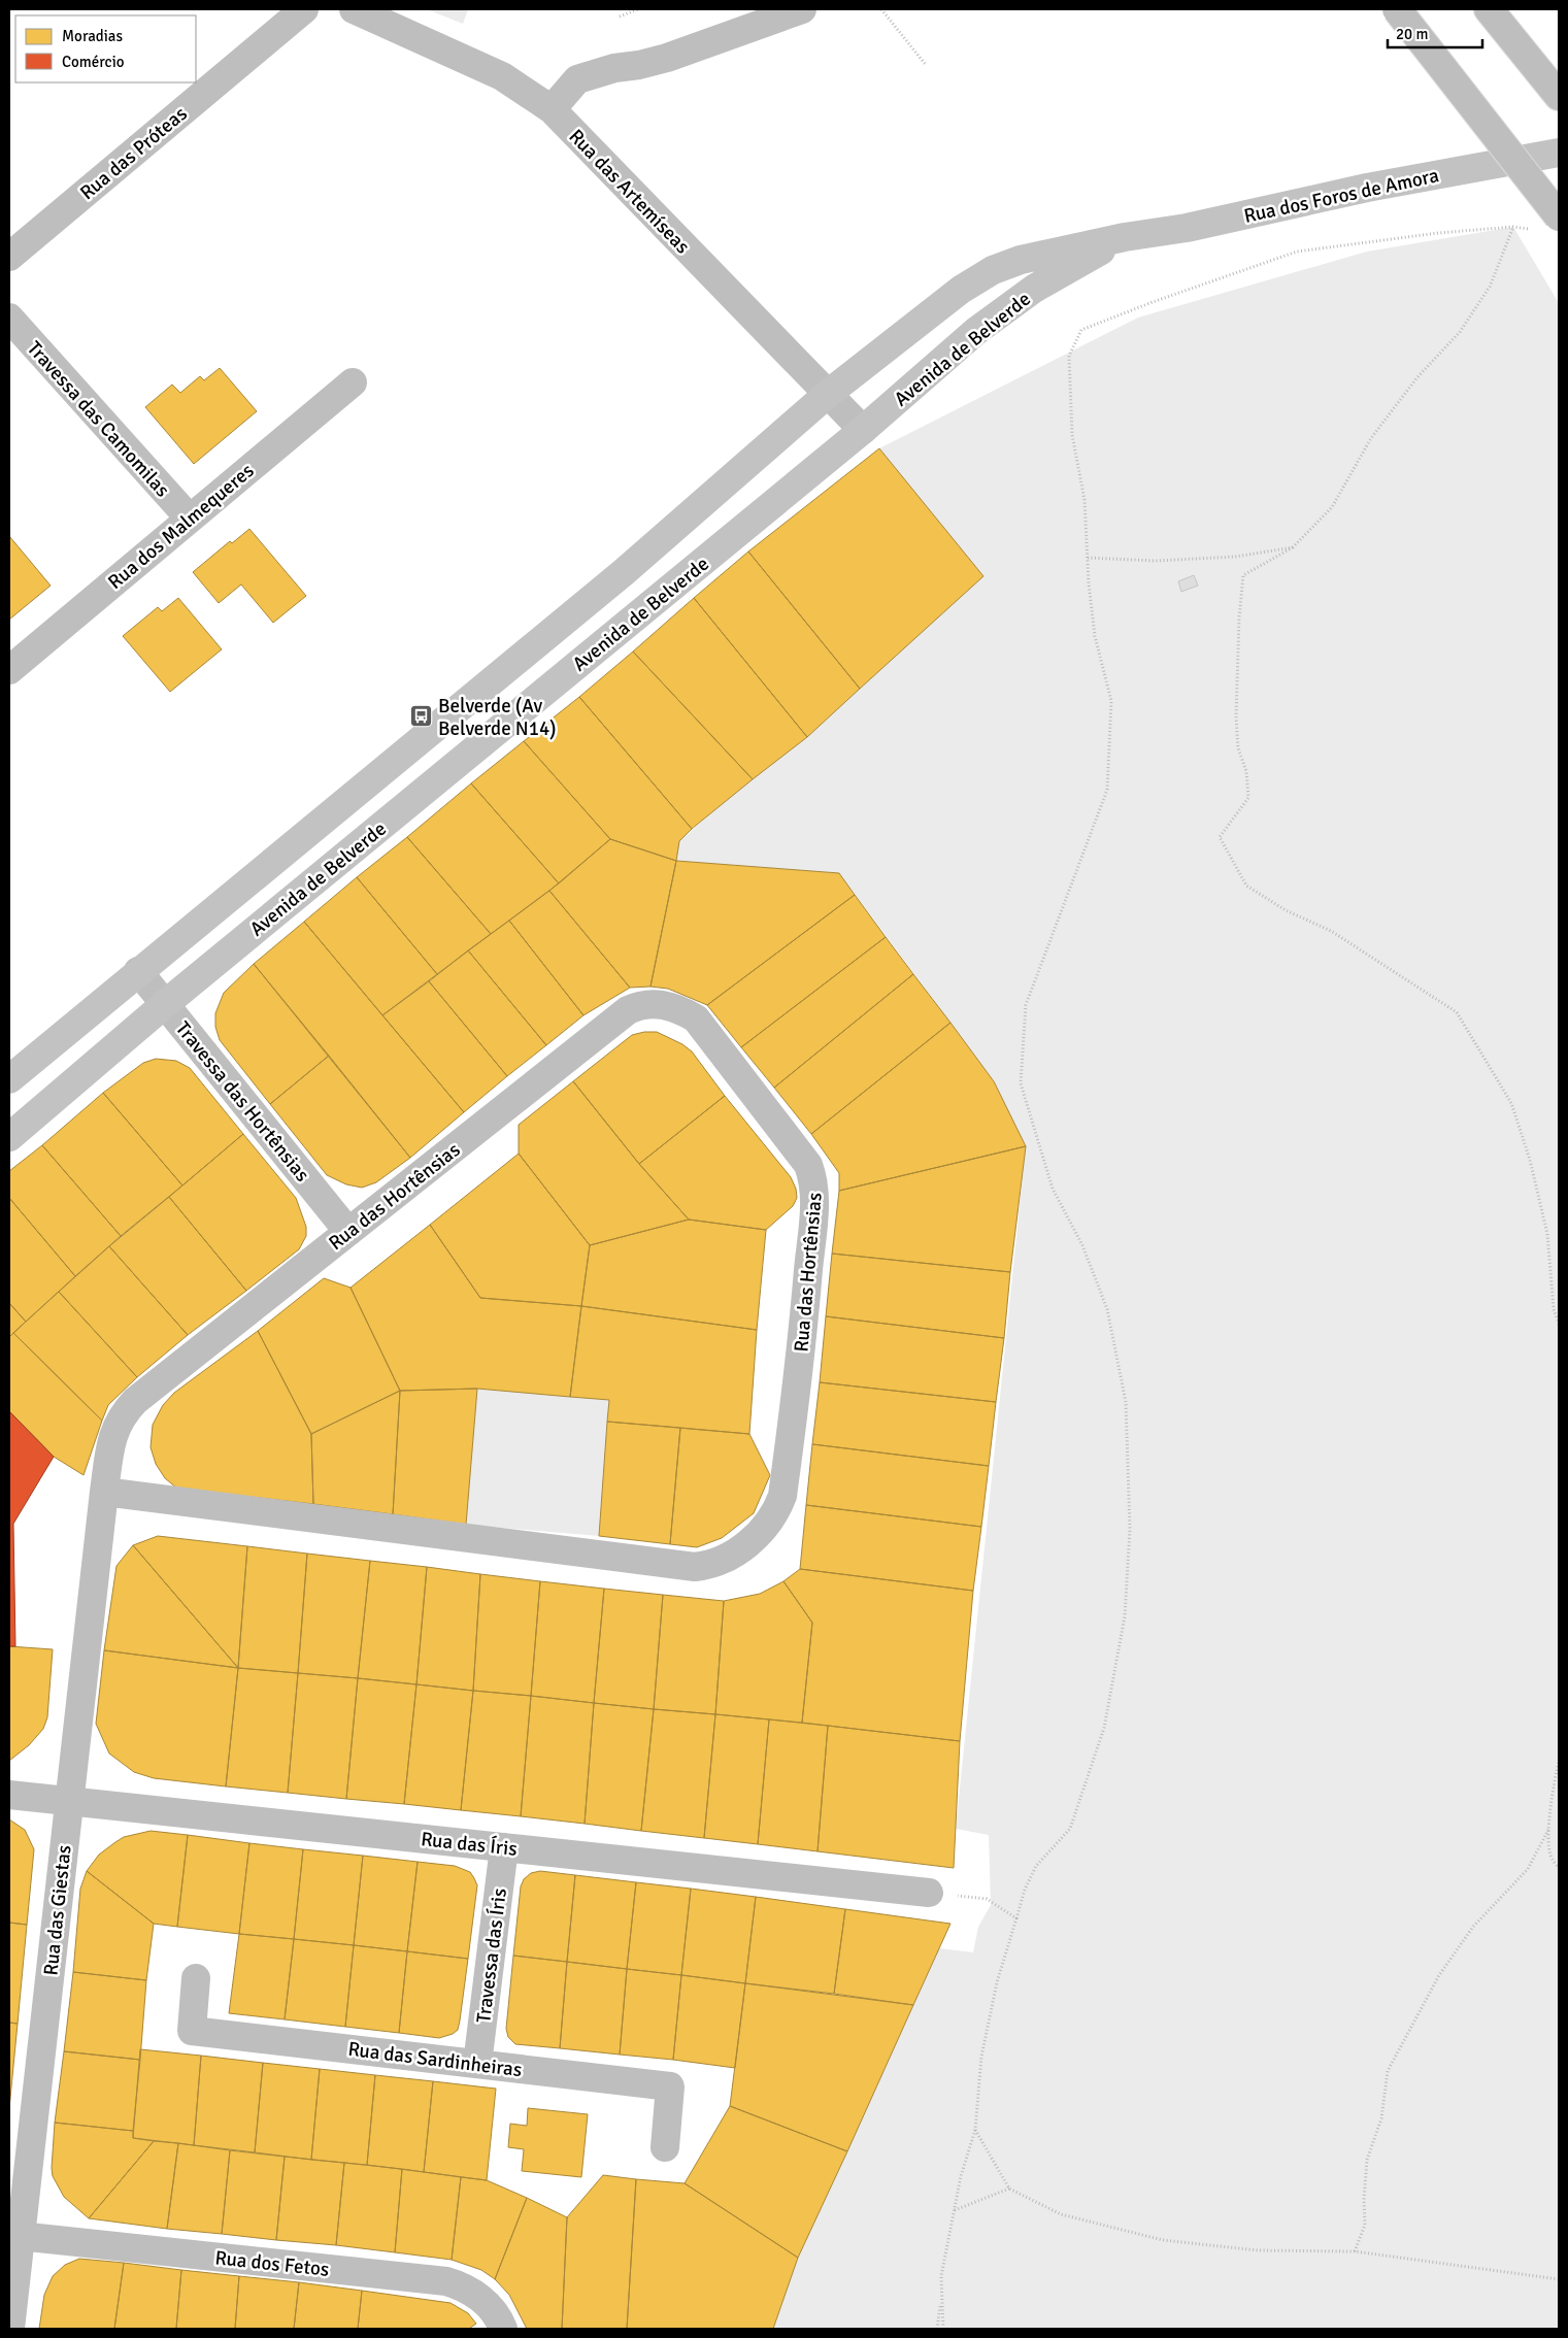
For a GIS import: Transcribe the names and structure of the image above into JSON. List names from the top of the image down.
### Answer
{
  "streets": {
    "main road": [
      "Rua das Próteas",
      "Rua das Artemíseas",
      "Rua dos Foros de Amora",
      "Avenida de Belverde",
      "Travessa das Camomilas",
      "Rua dos Malmequeres",
      "Travessa das Hortênsias",
      "Rua das Hortênsias",
      "Rua das Íris",
      "Rua das Giestas",
      "Travessa das Íris",
      "Rua das Sardinheiras",
      "Rua dos Fetos"
    ]
  },
  "crossings": [
    ["Rua das Artemíseas", "Avenida de Belverde"],
    ["Rua dos Foros de Amora", "Avenida de Belverde"],
    ["Avenida de Belverde", "Travessa das Hortênsias"],
    ["Travessa das Camomilas", "Rua dos Malmequeres"],
    ["Travessa das Hortênsias", "Rua das Hortênsias"],
    ["Rua das Hortênsias", "Rua das Giestas"],
    ["Rua das Íris", "Rua das Giestas"],
    ["Rua das Íris", "Travessa das Íris"],
    ["Rua das Giestas", "Rua dos Fetos"],
    ["Travessa das Íris", "Rua das Sardinheiras"]
  ],
  "places": {
    "bus stop": ["Belverde (Av Belverde N14)"]
  },
  "legend": ["Moradias", "Comércio"],
  "scale_bar": "20 m"
}
